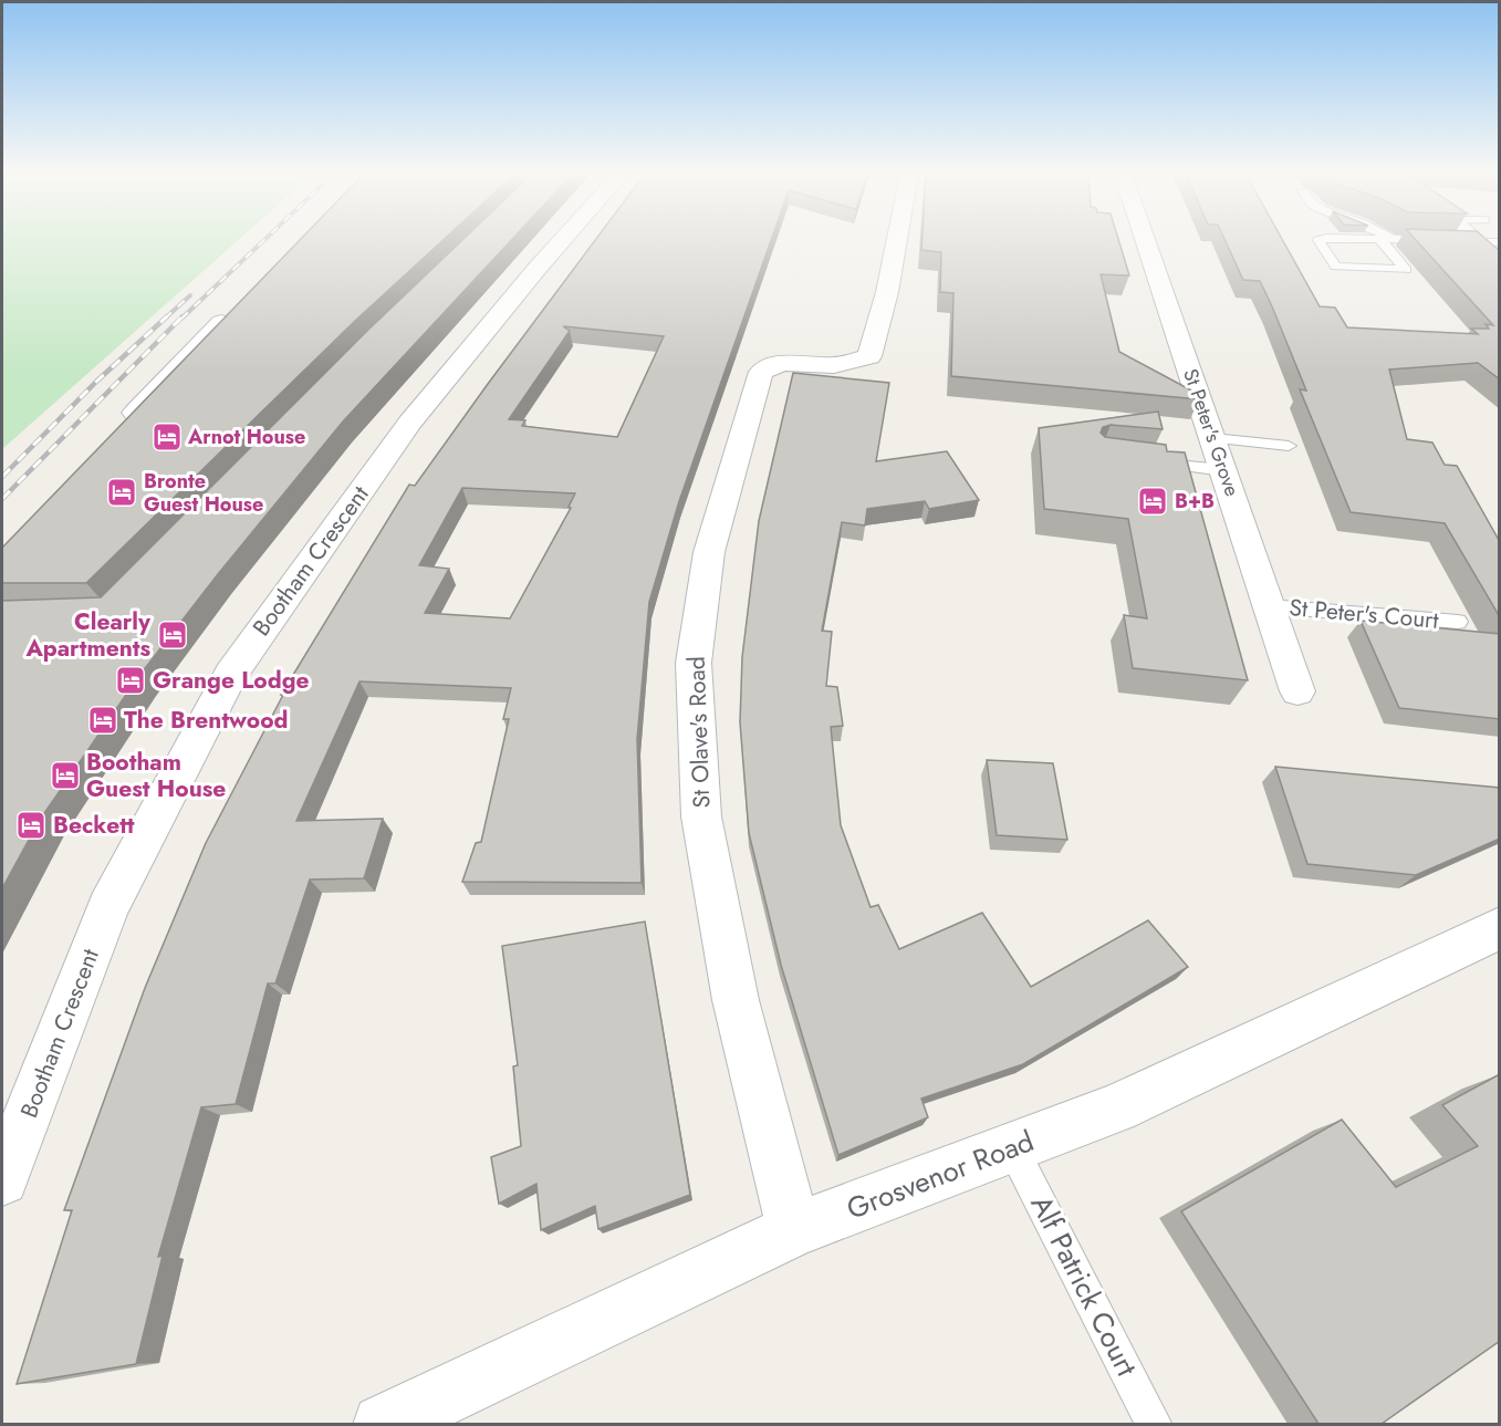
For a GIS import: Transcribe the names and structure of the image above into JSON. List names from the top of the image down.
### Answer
{
  "streets": {
    "street": [
      "St Peter's Grove",
      "Bootham Crescent",
      "St Olave's Road",
      "Grosvenor Road"
    ],
    "lane": ["St Peter's Court", "Alf Patrick Court"]
  },
  "crossings": [
    ["St Peter's Grove", "St Peter's Court"],
    ["St Olave's Road", "Grosvenor Road"],
    ["Grosvenor Road", "Alf Patrick Court"]
  ],
  "places": {
    "hotel": [
      "Arnot House",
      "Bronte Guest House",
      "B+B",
      "Clearly Apartments",
      "Grange Lodge",
      "The Brentwood",
      "Bootham Guest House",
      "Beckett"
    ]
  }
}
